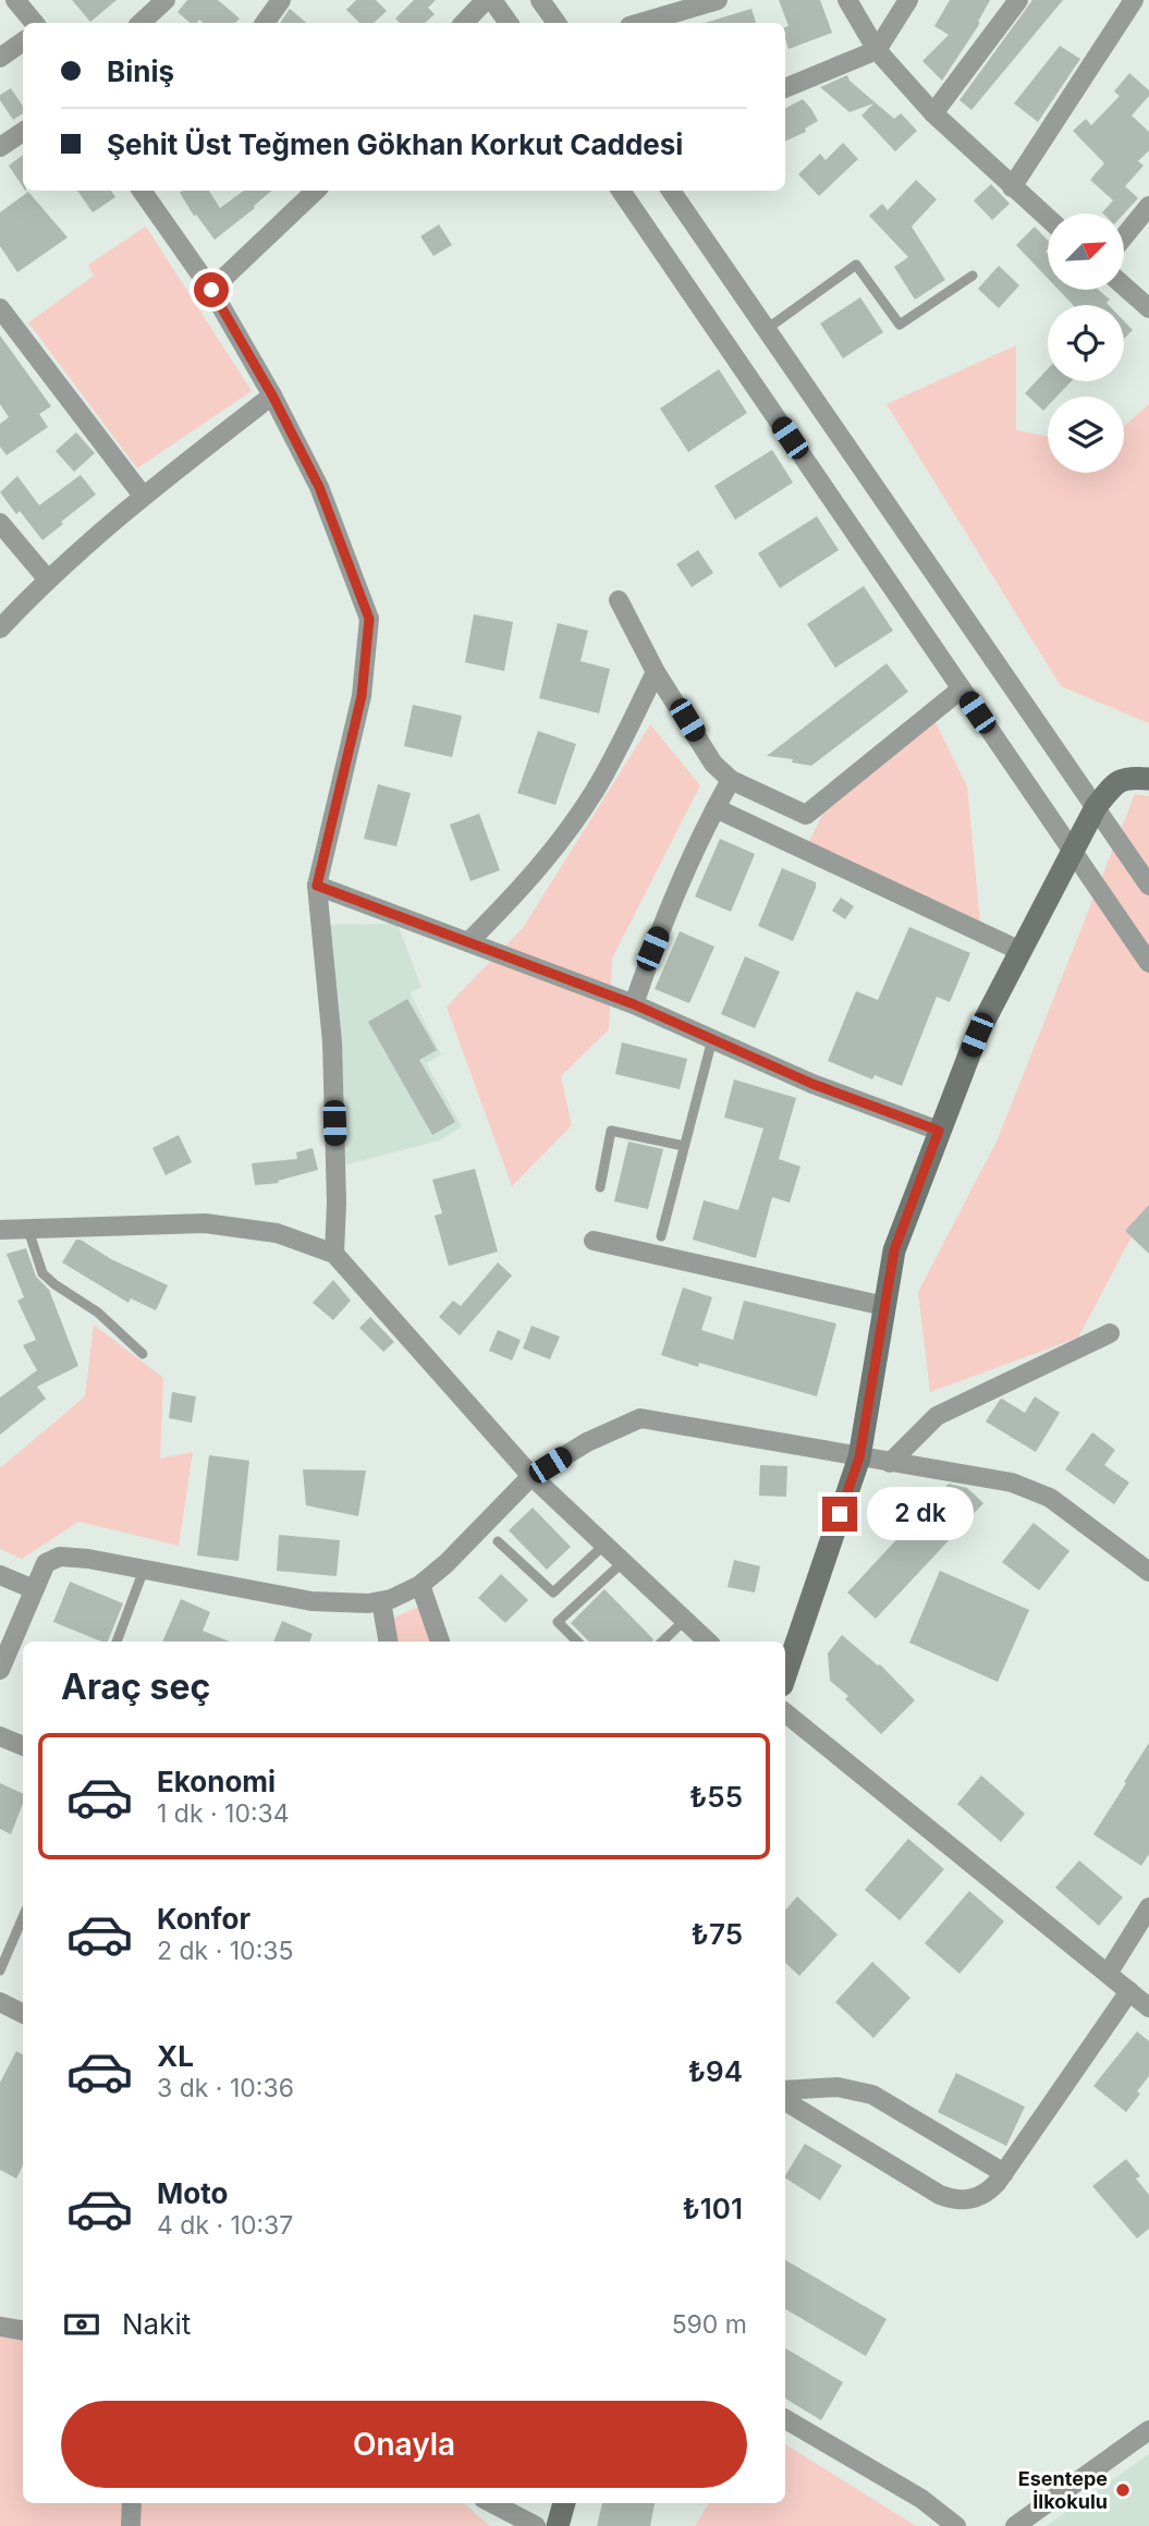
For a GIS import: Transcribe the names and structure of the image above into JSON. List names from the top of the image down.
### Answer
{
  "places": ["Esentepe İlkokulu"],
  "north": "top right",
  "page": {
    "banner": ["Biniş", "Şehit Üst Teğmen Gökhan Korkut Caddesi"],
    "bubble": "2 dk",
    "heading": "Araç seç",
    "list": [
      {
        "name": "Ekonomi",
        "note": "1 dk · 10:34",
        "value": "₺55"
      },
      {
        "name": "Konfor",
        "note": "2 dk · 10:35",
        "value": "₺75"
      },
      {
        "name": "XL",
        "note": "3 dk · 10:36",
        "value": "₺94"
      },
      {
        "name": "Moto",
        "note": "4 dk · 10:37",
        "value": "₺101"
      }
    ],
    "pay": ["Nakit", "590 m"],
    "buttons": "Onayla"
  }
}
